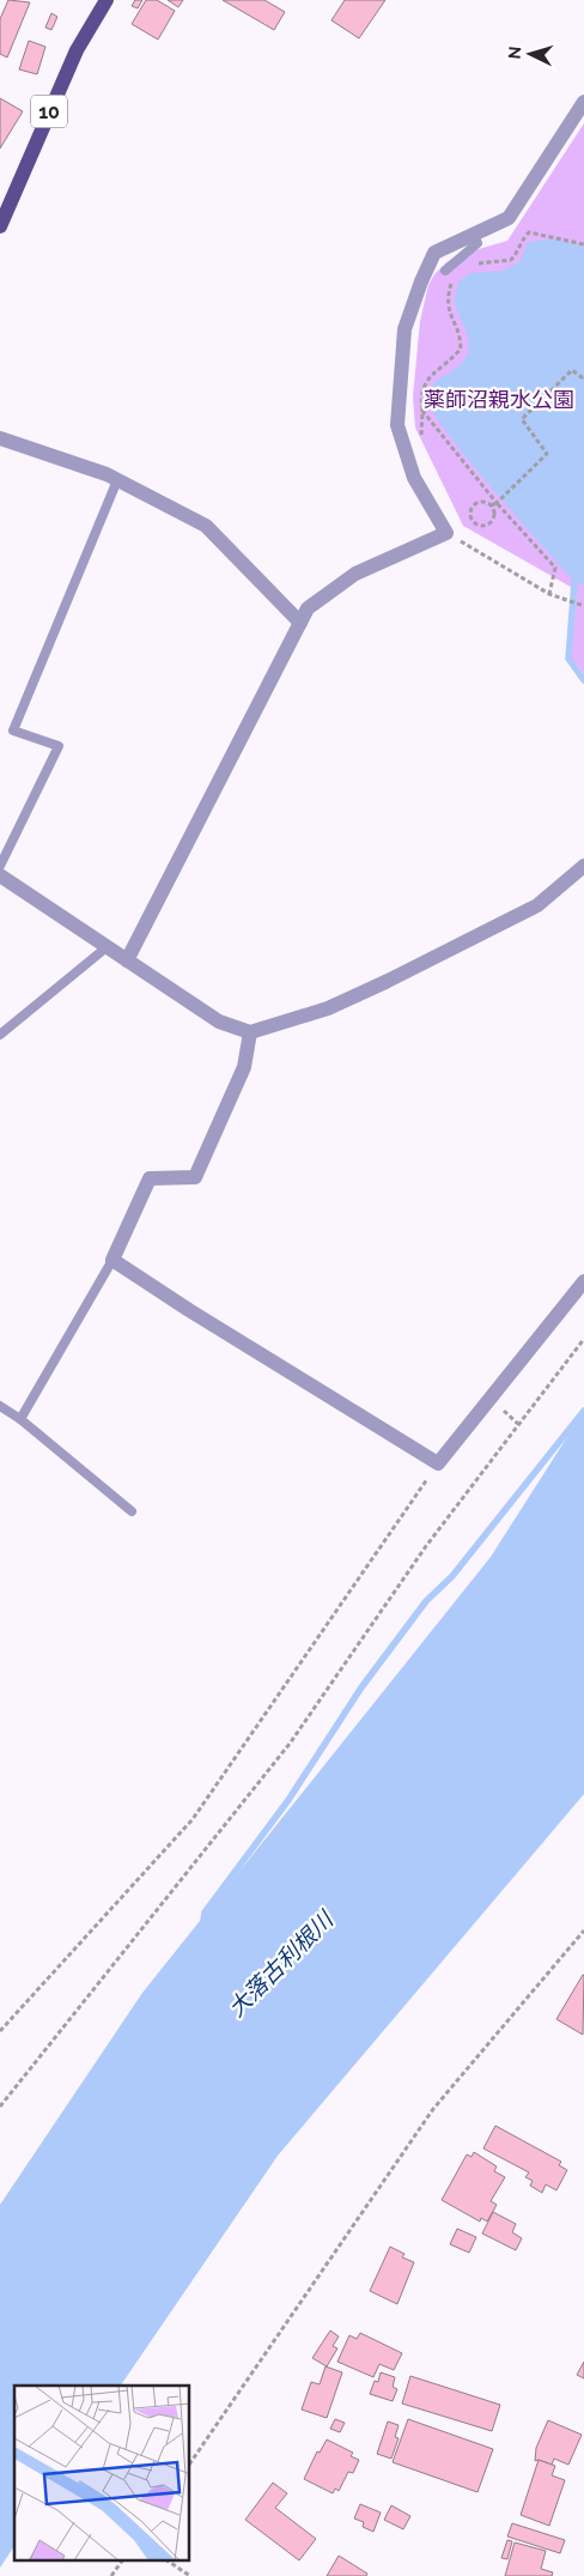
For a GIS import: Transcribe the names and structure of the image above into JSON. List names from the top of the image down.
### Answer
{
  "streets": {
    "main road": ["10"]
  },
  "water": ["大落古利根川"],
  "parks": ["薬師沼親水公園"],
  "north": "left"
}
